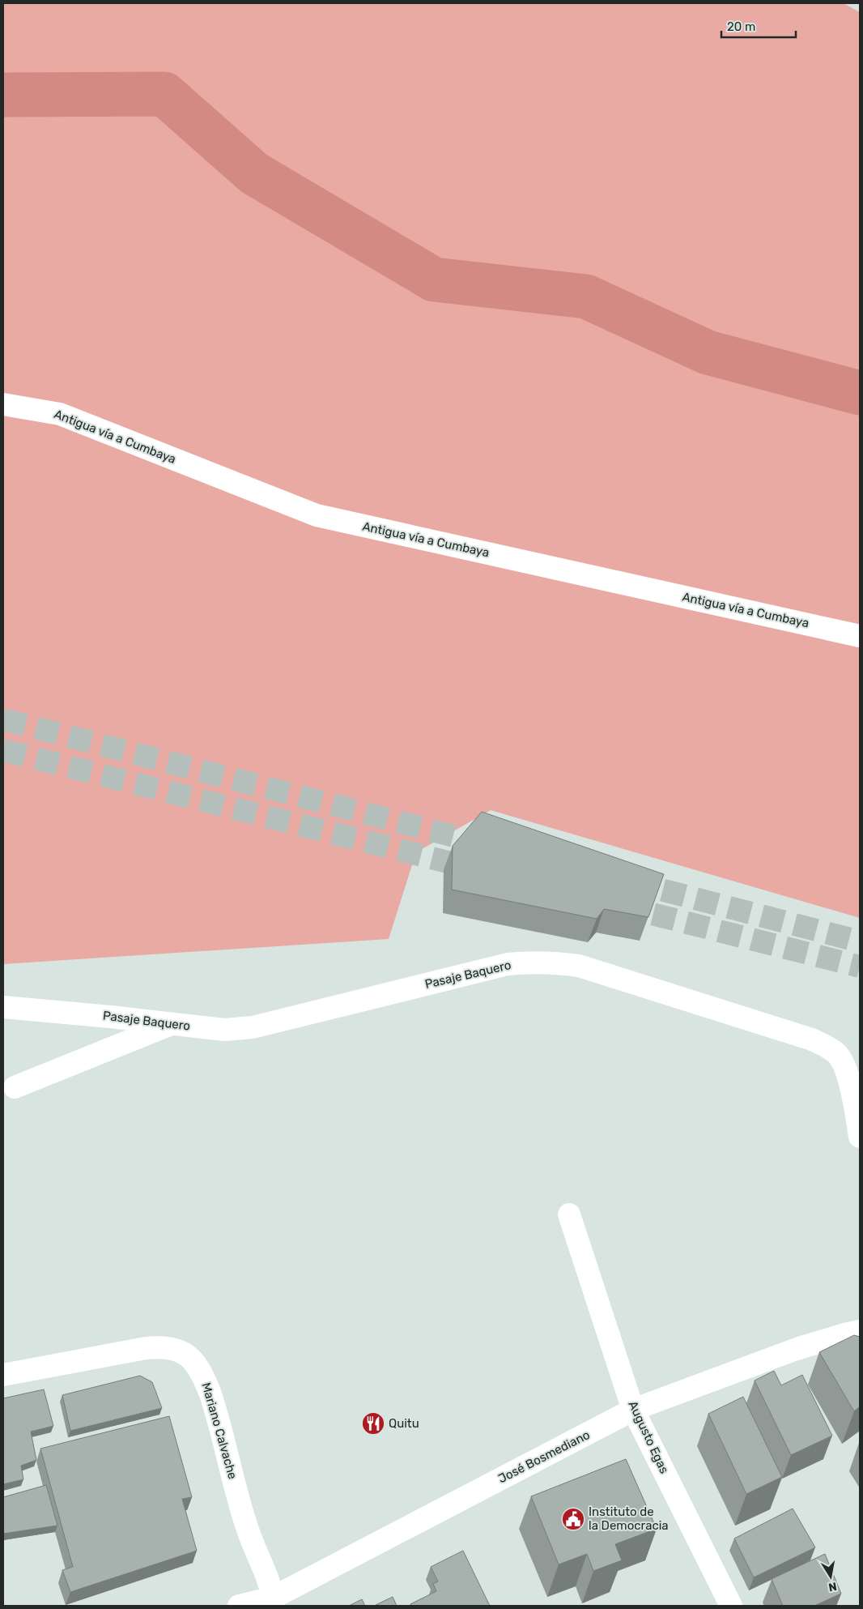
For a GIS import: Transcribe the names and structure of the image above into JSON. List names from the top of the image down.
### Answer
{
  "streets": {
    "street": [
      "Antigua vía a Cumbaya",
      "Pasaje Baquero",
      "Mariano Calvache",
      "Augusto Egas",
      "José Bosmediano"
    ]
  },
  "crossings": [
    ["Mariano Calvache", "José Bosmediano"],
    ["Augusto Egas", "José Bosmediano"]
  ],
  "places": {
    "restaurant": ["Quitu"],
    "public building": ["Instituto de la Democracia"]
  },
  "scale_bar": "20 m",
  "north": "bottom"
}
